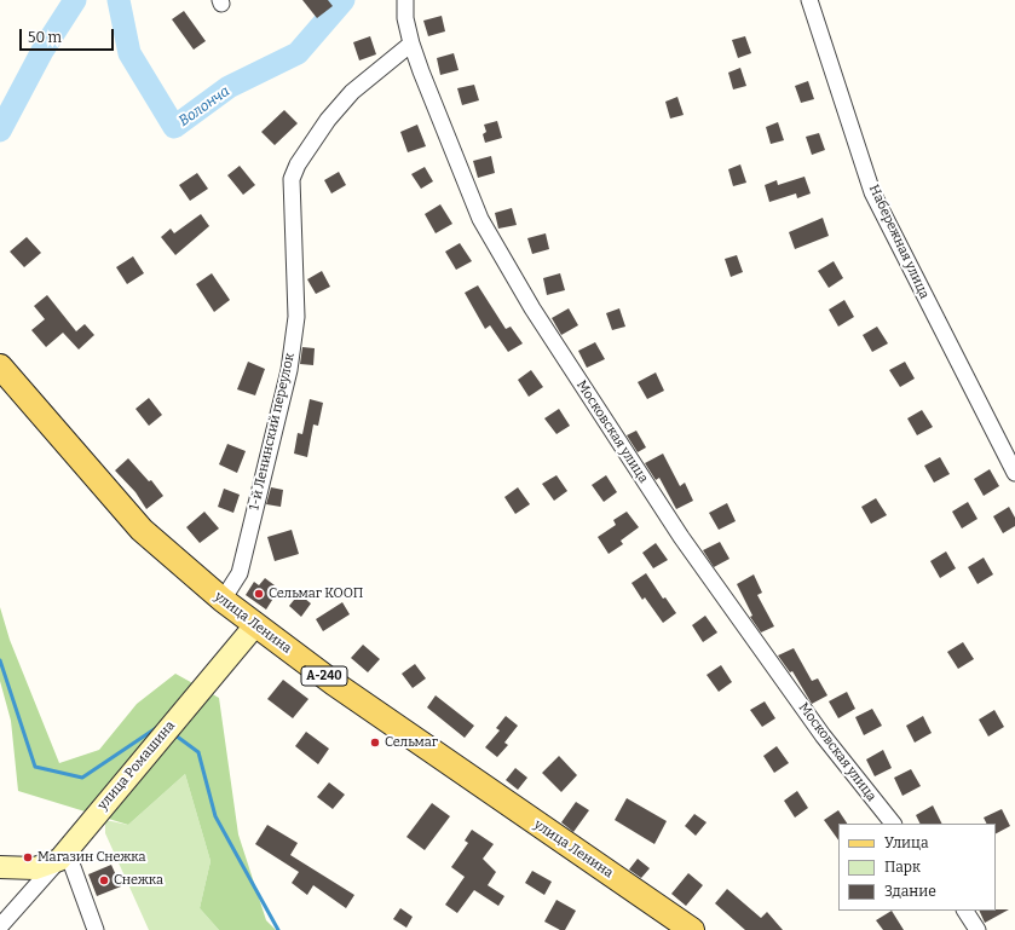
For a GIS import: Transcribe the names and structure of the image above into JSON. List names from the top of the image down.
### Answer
{
  "streets": {
    "main road": ["улица Ленина", "А-240"],
    "street": [
      "Набережная улица",
      "1-й Ленинский переулок",
      "Московская улица",
      "улица Ромашина"
    ]
  },
  "crossings": [
    ["1-й Ленинский переулок", "Московская улица"],
    ["1-й Ленинский переулок", "улица Ленина"],
    ["улица Ленина", "улица Ромашина"]
  ],
  "water": ["Волонча"],
  "places": [
    "Сельмаг КООП",
    "Сельмаг",
    "Магазин Снежка",
    "Снежка"
  ],
  "legend": ["Улица", "Парк", "Здание"],
  "scale_bar": "50 m"
}
